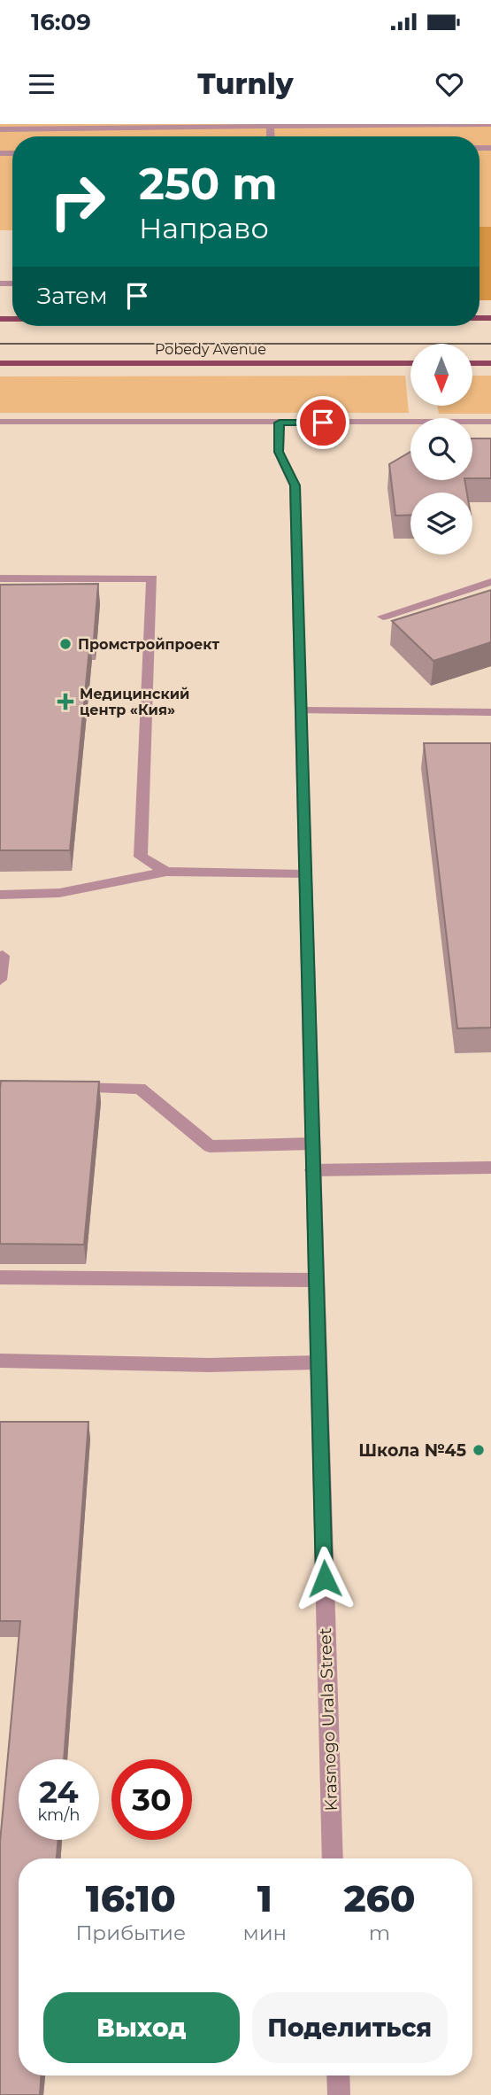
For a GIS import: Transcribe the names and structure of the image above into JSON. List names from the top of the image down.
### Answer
{
  "streets": {
    "main road": ["Pobedy Avenue"],
    "street": ["Krasnogo Urala Street"]
  },
  "places": {
    "other": ["Промстройпроект", "Школа №45"],
    "health": ["Медицинский центр «Кия»"]
  },
  "north": "bottom",
  "page": {
    "status": "16:09",
    "header": "Turnly",
    "turn": ["250 m", "Направо"],
    "then": "Затем",
    "speed": "24 km/h",
    "limit": "30",
    "eta": [
      "16:10",
      "Прибытие",
      "1",
      "мин",
      "260",
      "m"
    ],
    "buttons": ["Выход", "Поделиться"]
  }
}
